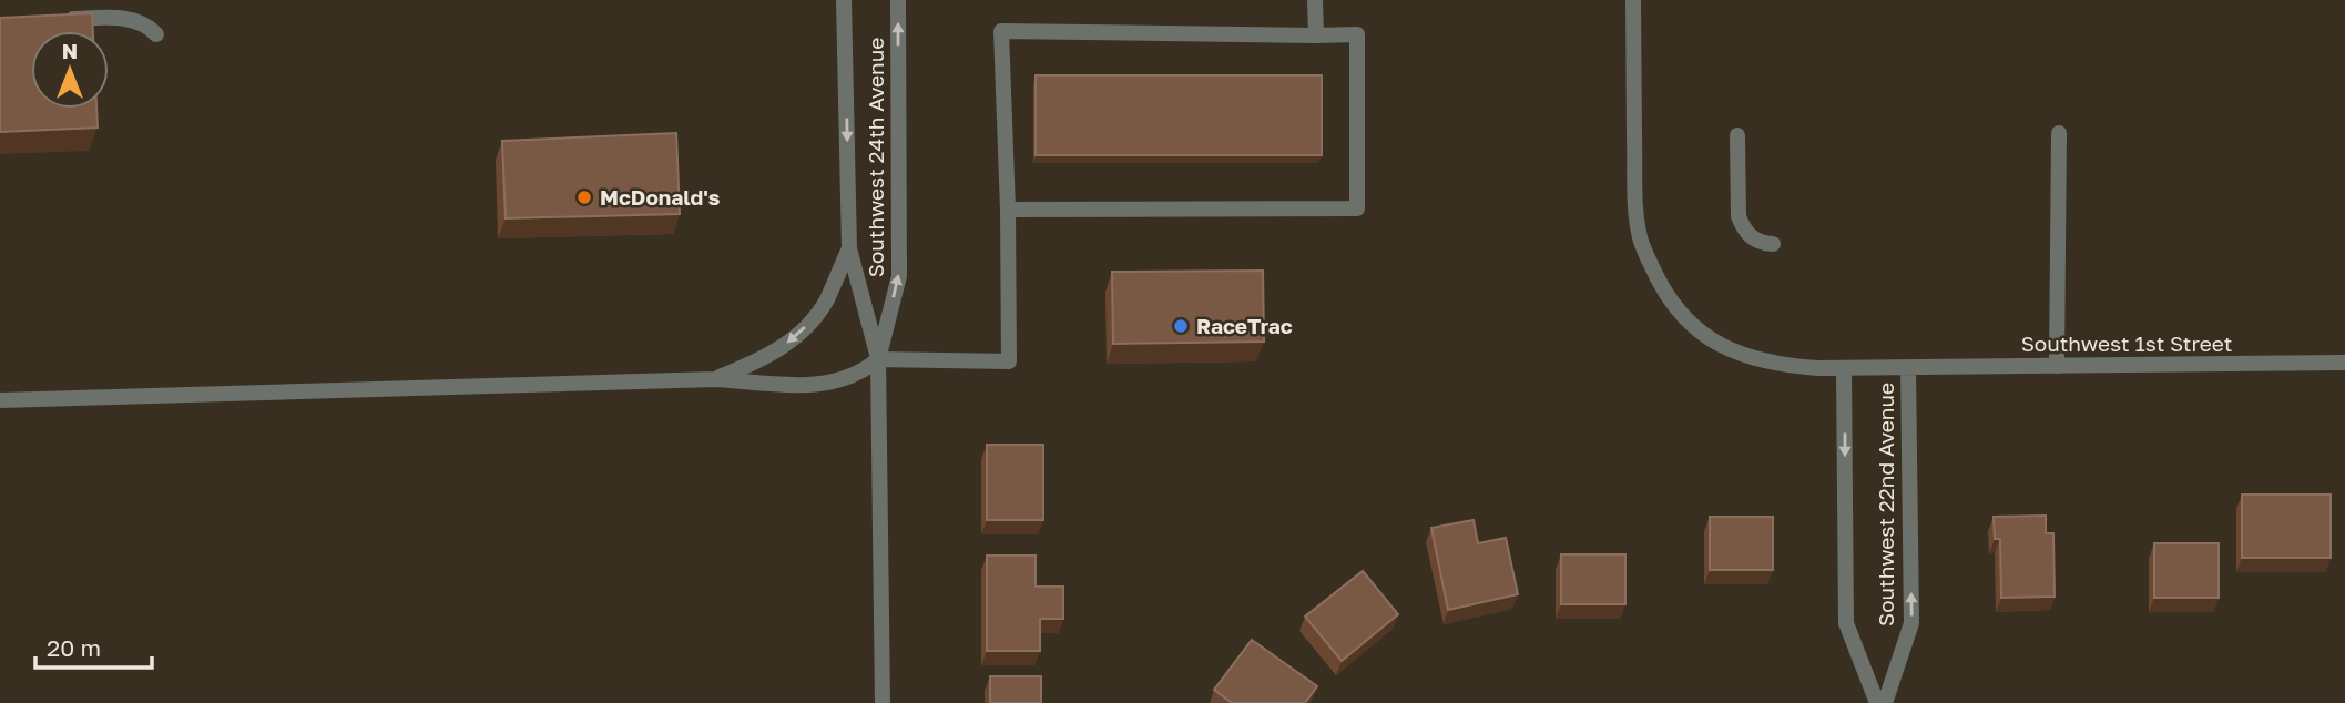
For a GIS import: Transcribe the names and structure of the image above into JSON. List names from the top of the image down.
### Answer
{
  "streets": {
    "street": ["Southwest 24th Avenue", "Southwest 1st Street", "Southwest 22nd Avenue"]
  },
  "crossings": [
    ["Southwest 1st Street", "Southwest 22nd Avenue"]
  ],
  "places": ["McDonald's", "RaceTrac"],
  "scale_bar": "20 m",
  "north": "top"
}
